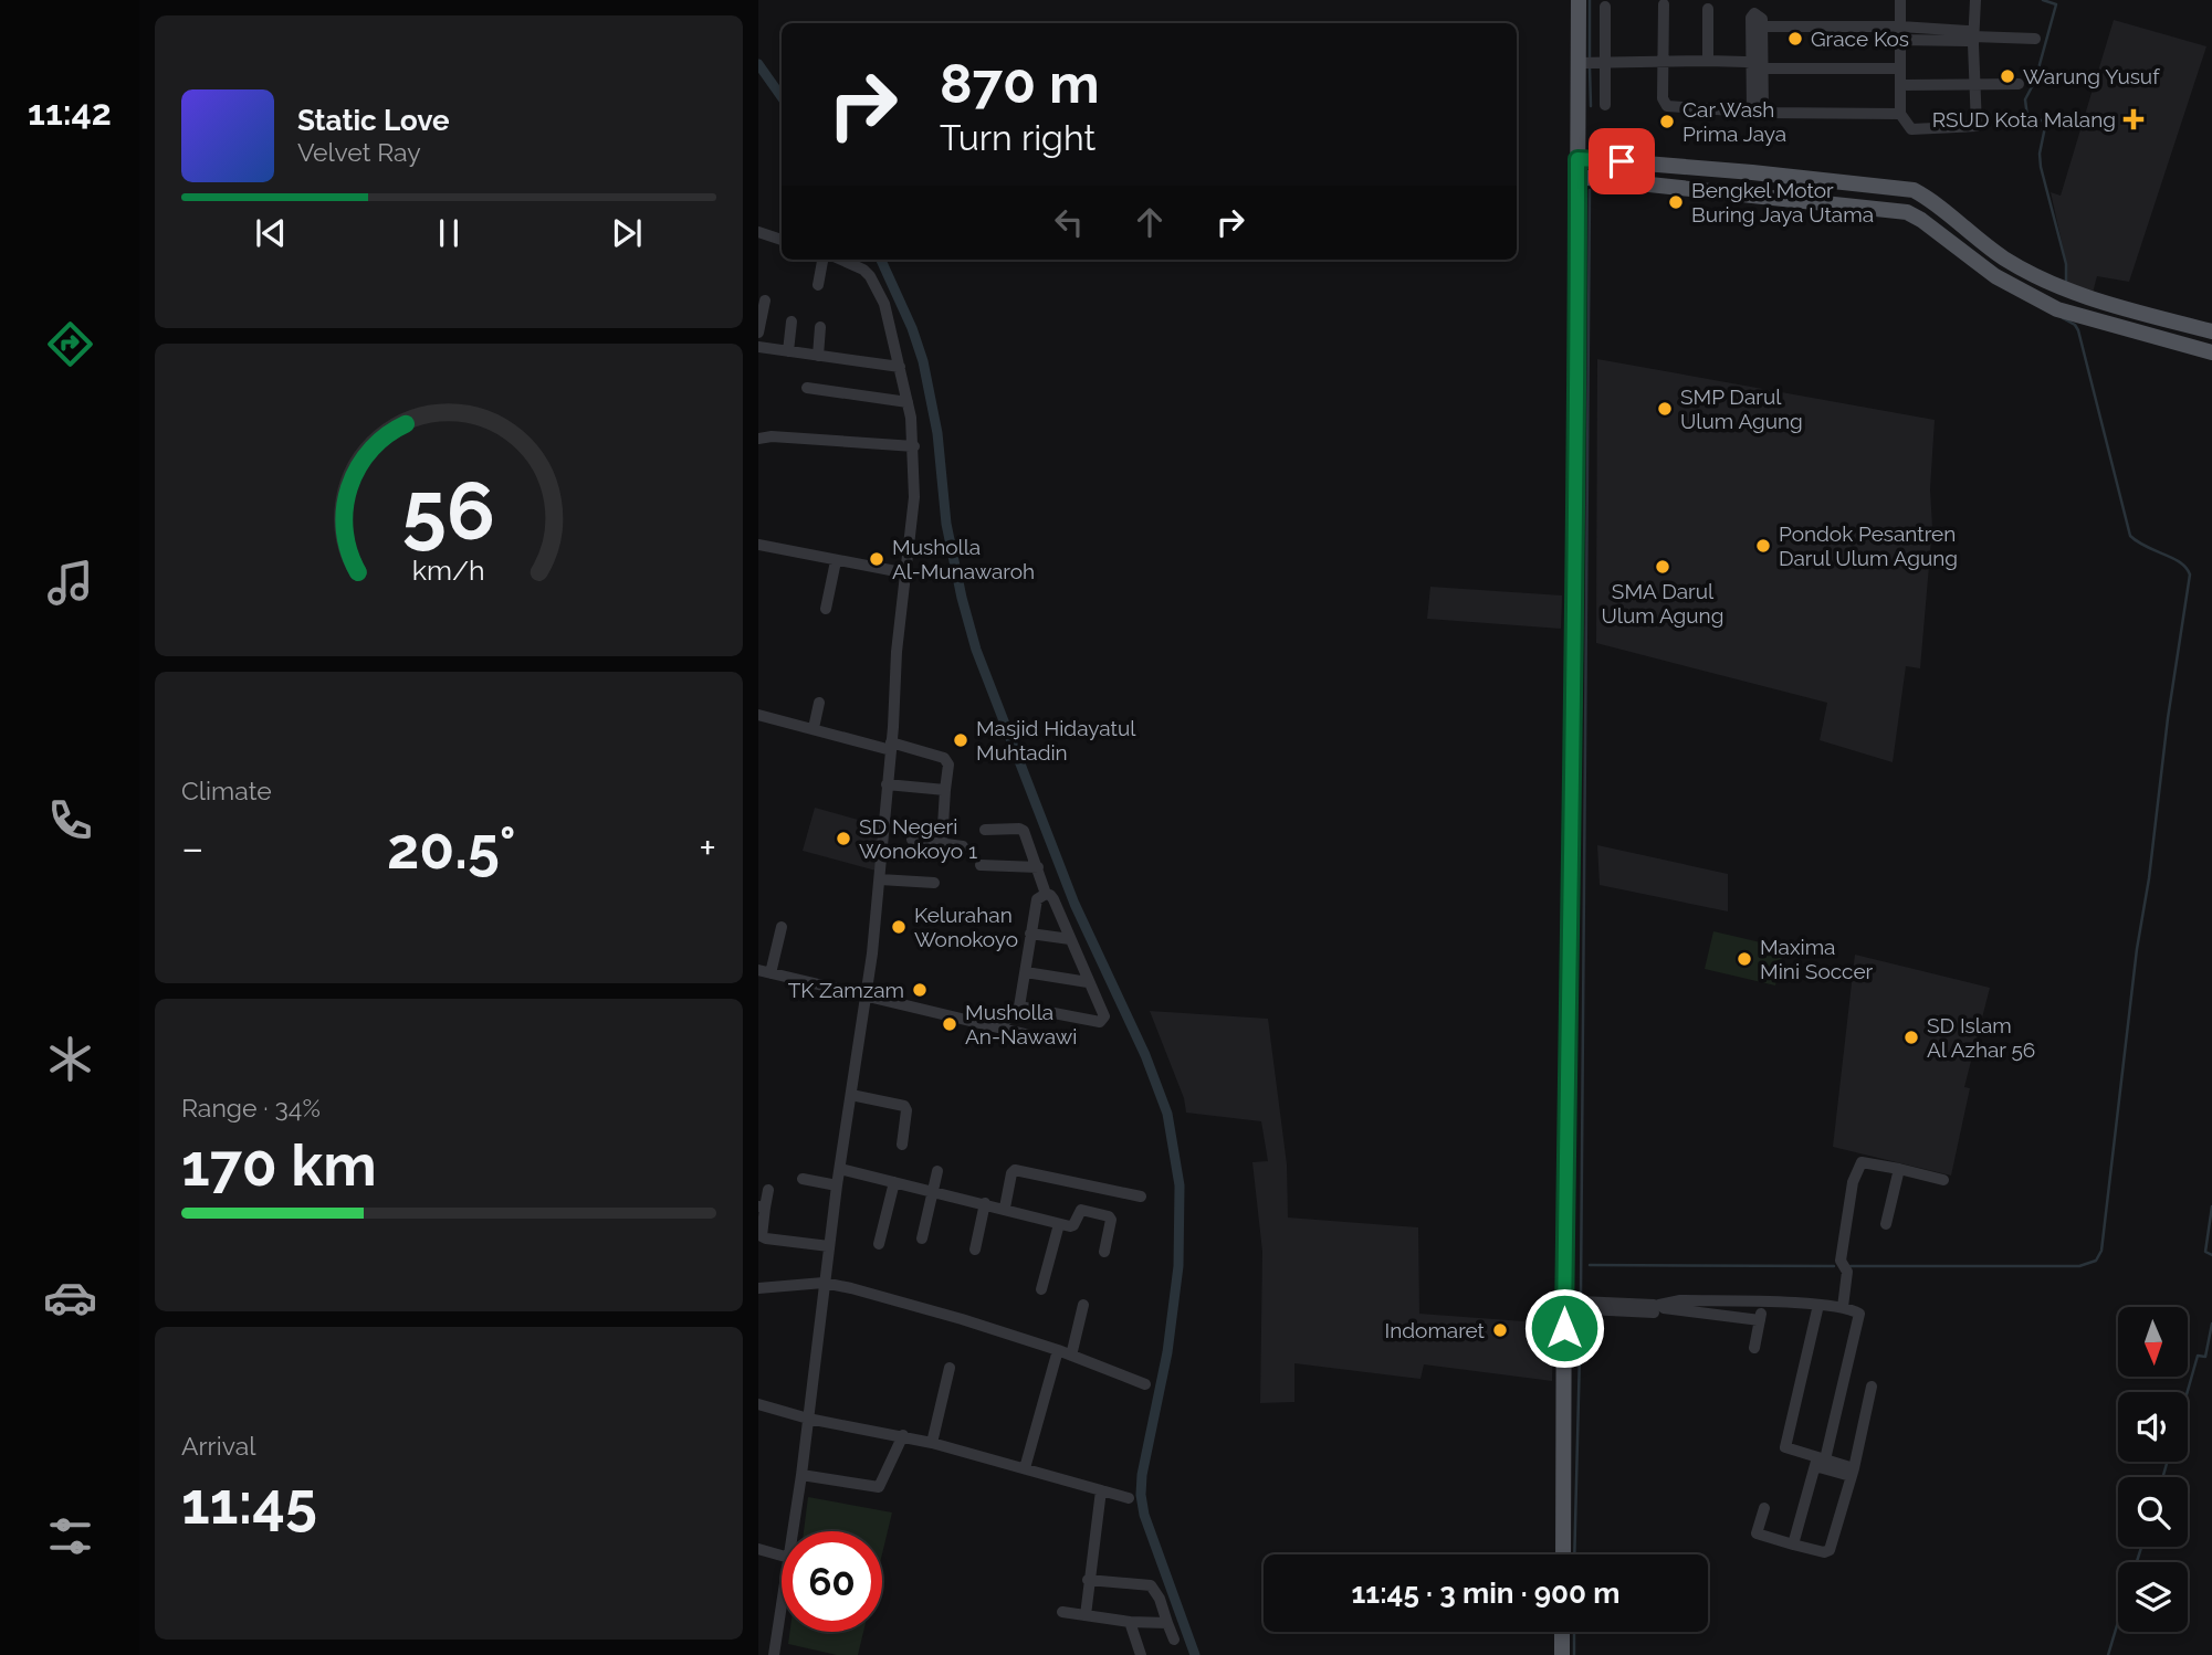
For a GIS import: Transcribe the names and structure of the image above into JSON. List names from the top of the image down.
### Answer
{
  "places": {
    "other": [
      "Grace Kos",
      "Warung Yusuf",
      "Car Wash Prima Jaya",
      "Bengkel Motor Buring Jaya Utama",
      "SMP Darul Ulum Agung",
      "Pondok Pesantren Darul Ulum Agung",
      "Musholla Al-Munawaroh",
      "SMA Darul Ulum Agung",
      "Masjid Hidayatul Muhtadin",
      "SD Negeri Wonokoyo 1",
      "Kelurahan Wonokoyo",
      "Maxima Mini Soccer",
      "TK Zamzam",
      "Musholla An-Nawawi",
      "SD Islam Al Azhar 56",
      "Indomaret"
    ],
    "health": ["RSUD Kota Malang"]
  },
  "north": "bottom",
  "page": {
    "tabs": "11:42",
    "turn": ["870 m", "Turn right"],
    "song": ["Static Love", "Velvet Ray"],
    "tile": [
      "Climate",
      ["Range · 34%", "170 km"],
      ["Arrival", "11:45"]
    ],
    "heat": ["−", "20.5°", "+"],
    "limit": "60",
    "trip": "11:45 · 3 min · 900 m",
    "gauge": ["56", "km/h"]
  }
}
